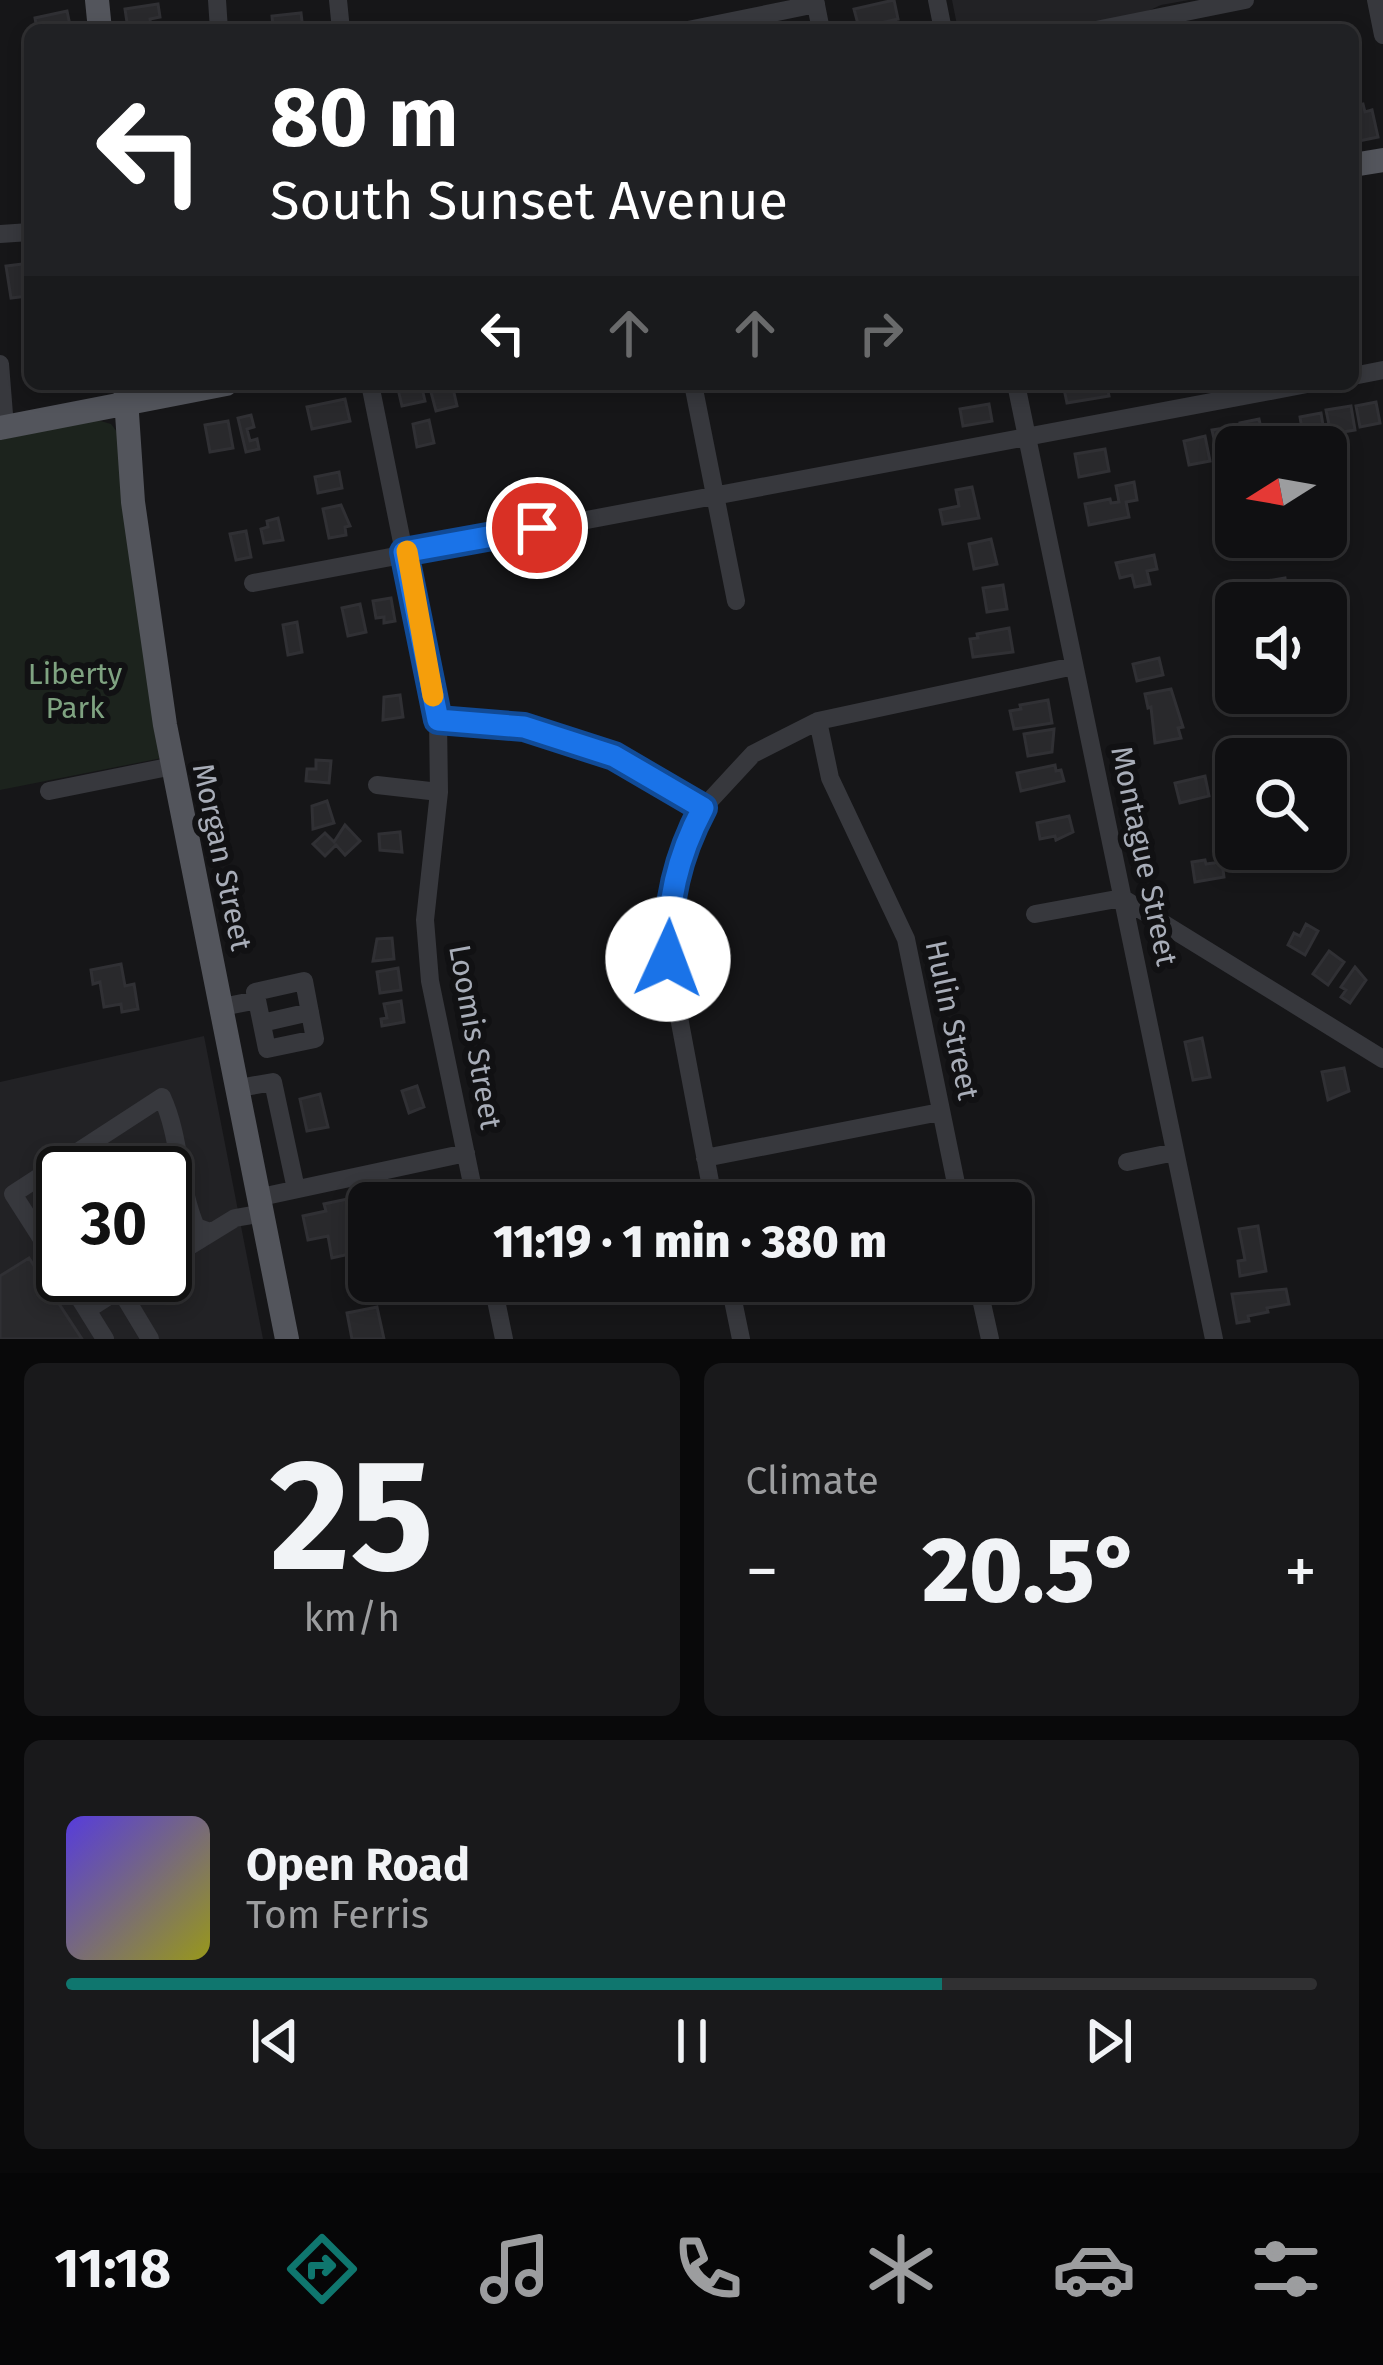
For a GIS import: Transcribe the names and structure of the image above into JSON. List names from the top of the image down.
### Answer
{
  "streets": {
    "main road": ["Morgan Street"],
    "street": ["Montague Street", "Hulin Street", "Loomis Street"]
  },
  "parks": ["Liberty Park"],
  "north": "left",
  "page": {
    "turn": ["80 m", "South Sunset Avenue"],
    "limit": "30",
    "trip": "11:19 · 1 min · 380 m",
    "tile": [
      ["25", "km/h"],
      "Climate"
    ],
    "heat": ["−", "20.5°", "+"],
    "song": ["Open Road", "Tom Ferris"],
    "tabs": "11:18"
  }
}
